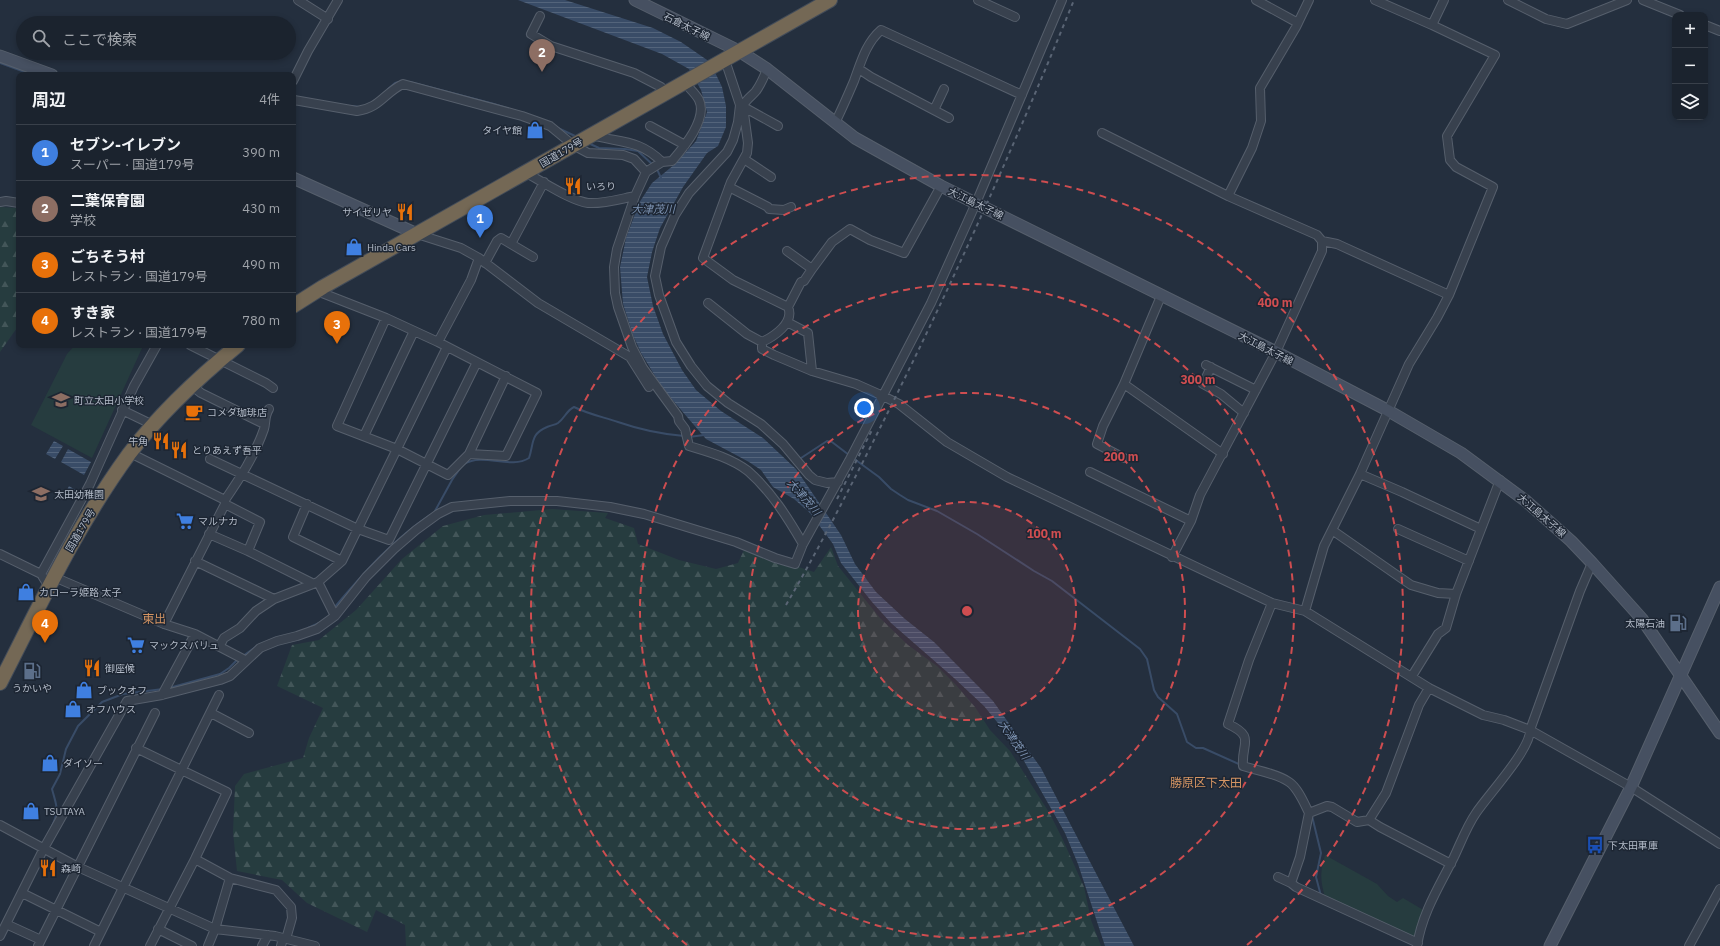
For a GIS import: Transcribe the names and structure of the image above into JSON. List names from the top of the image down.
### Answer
{
  "streets": {
    "highway": ["国道179号"],
    "main road": ["石倉太子線", "大江島太子線"]
  },
  "crossings": [
    ["石倉太子線", "国道179号"],
    ["石倉太子線", "大江島太子線"],
    ["国道179号", "大江島太子線"]
  ],
  "districts": ["東出", "勝原区下太田"],
  "water": ["大津茂川"],
  "places": {
    "shop": [
      "タイヤ館",
      "Hinda Cars",
      "カローラ姫路 太子",
      "ブックオフ",
      "オフハウス",
      "ダイソー",
      "TSUTAYA"
    ],
    "restaurant": [
      "いろり",
      "サイゼリヤ",
      "牛角",
      "とりあえず吾平",
      "御座候",
      "森崎"
    ],
    "school or university": ["町立太田小学校", "太田幼稚園"],
    "cafe": ["コメダ珈琲店"],
    "supermarket": ["マルナカ", "マックスバリュ"],
    "fuel station": ["太陽石油", "うかいや"],
    "bus stop": ["下太田車庫"]
  },
  "page": {
    "map_buttons": ["+", "−"],
    "search": "ここで検索",
    "pins": [
      "2",
      "1",
      "3",
      "4"
    ],
    "heading": ["周辺", "4件"],
    "list": [
      {
        "mark": "1",
        "name": "セブン-イレブン",
        "note": "スーパー · 国道179号",
        "value": "390 m"
      },
      {
        "mark": "2",
        "name": "二葉保育園",
        "note": "学校",
        "value": "430 m"
      },
      {
        "mark": "3",
        "name": "ごちそう村",
        "note": "レストラン · 国道179号",
        "value": "490 m"
      },
      {
        "mark": "4",
        "name": "すき家",
        "note": "レストラン · 国道179号",
        "value": "780 m"
      }
    ]
  },
  "rings": [
    "400 m",
    "300 m",
    "200 m",
    "100 m"
  ]
}
